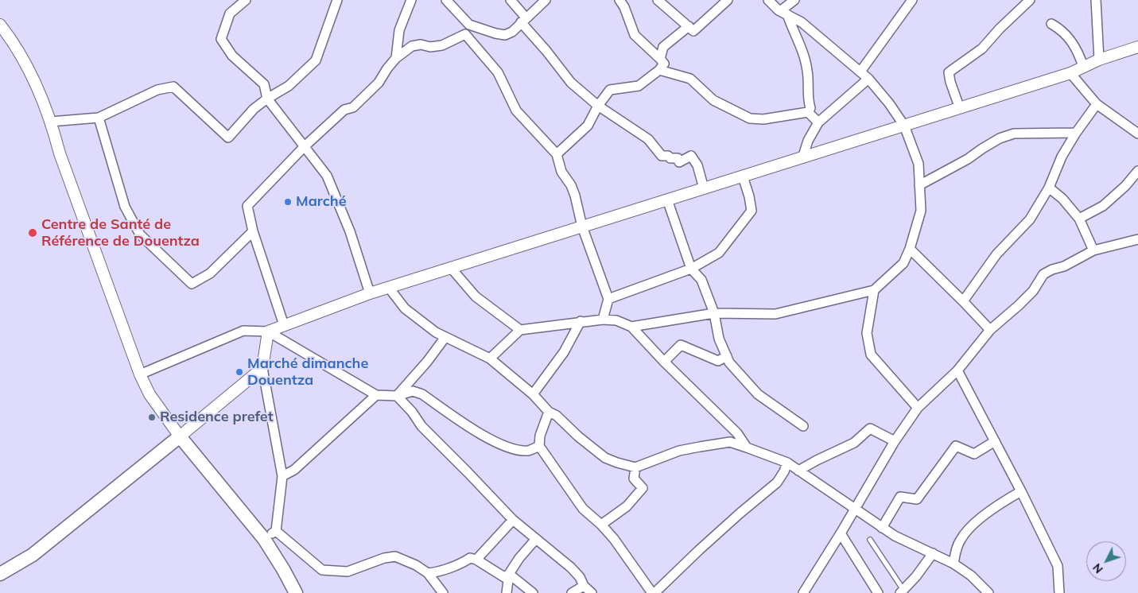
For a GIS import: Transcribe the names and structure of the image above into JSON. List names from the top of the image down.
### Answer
{
  "places": [
    "Marché",
    "Centre de Santé de Référence de Douentza",
    "Marché dimanche Douentza",
    "Residence prefet"
  ],
  "north": "bottom left"
}
